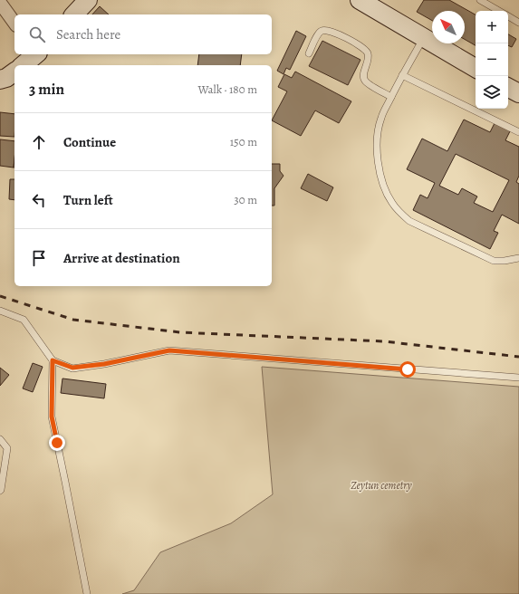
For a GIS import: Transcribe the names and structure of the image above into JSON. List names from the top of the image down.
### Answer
{
  "parks": ["Zeytun cemetry"],
  "north": "top left",
  "page": {
    "map_buttons": ["+", "−"],
    "search": "Search here",
    "heading": ["3 min", "Walk · 180 m"],
    "list": [
      ["Continue", "150 m"],
      ["Turn left", "30 m"],
      "Arrive at destination"
    ]
  }
}
